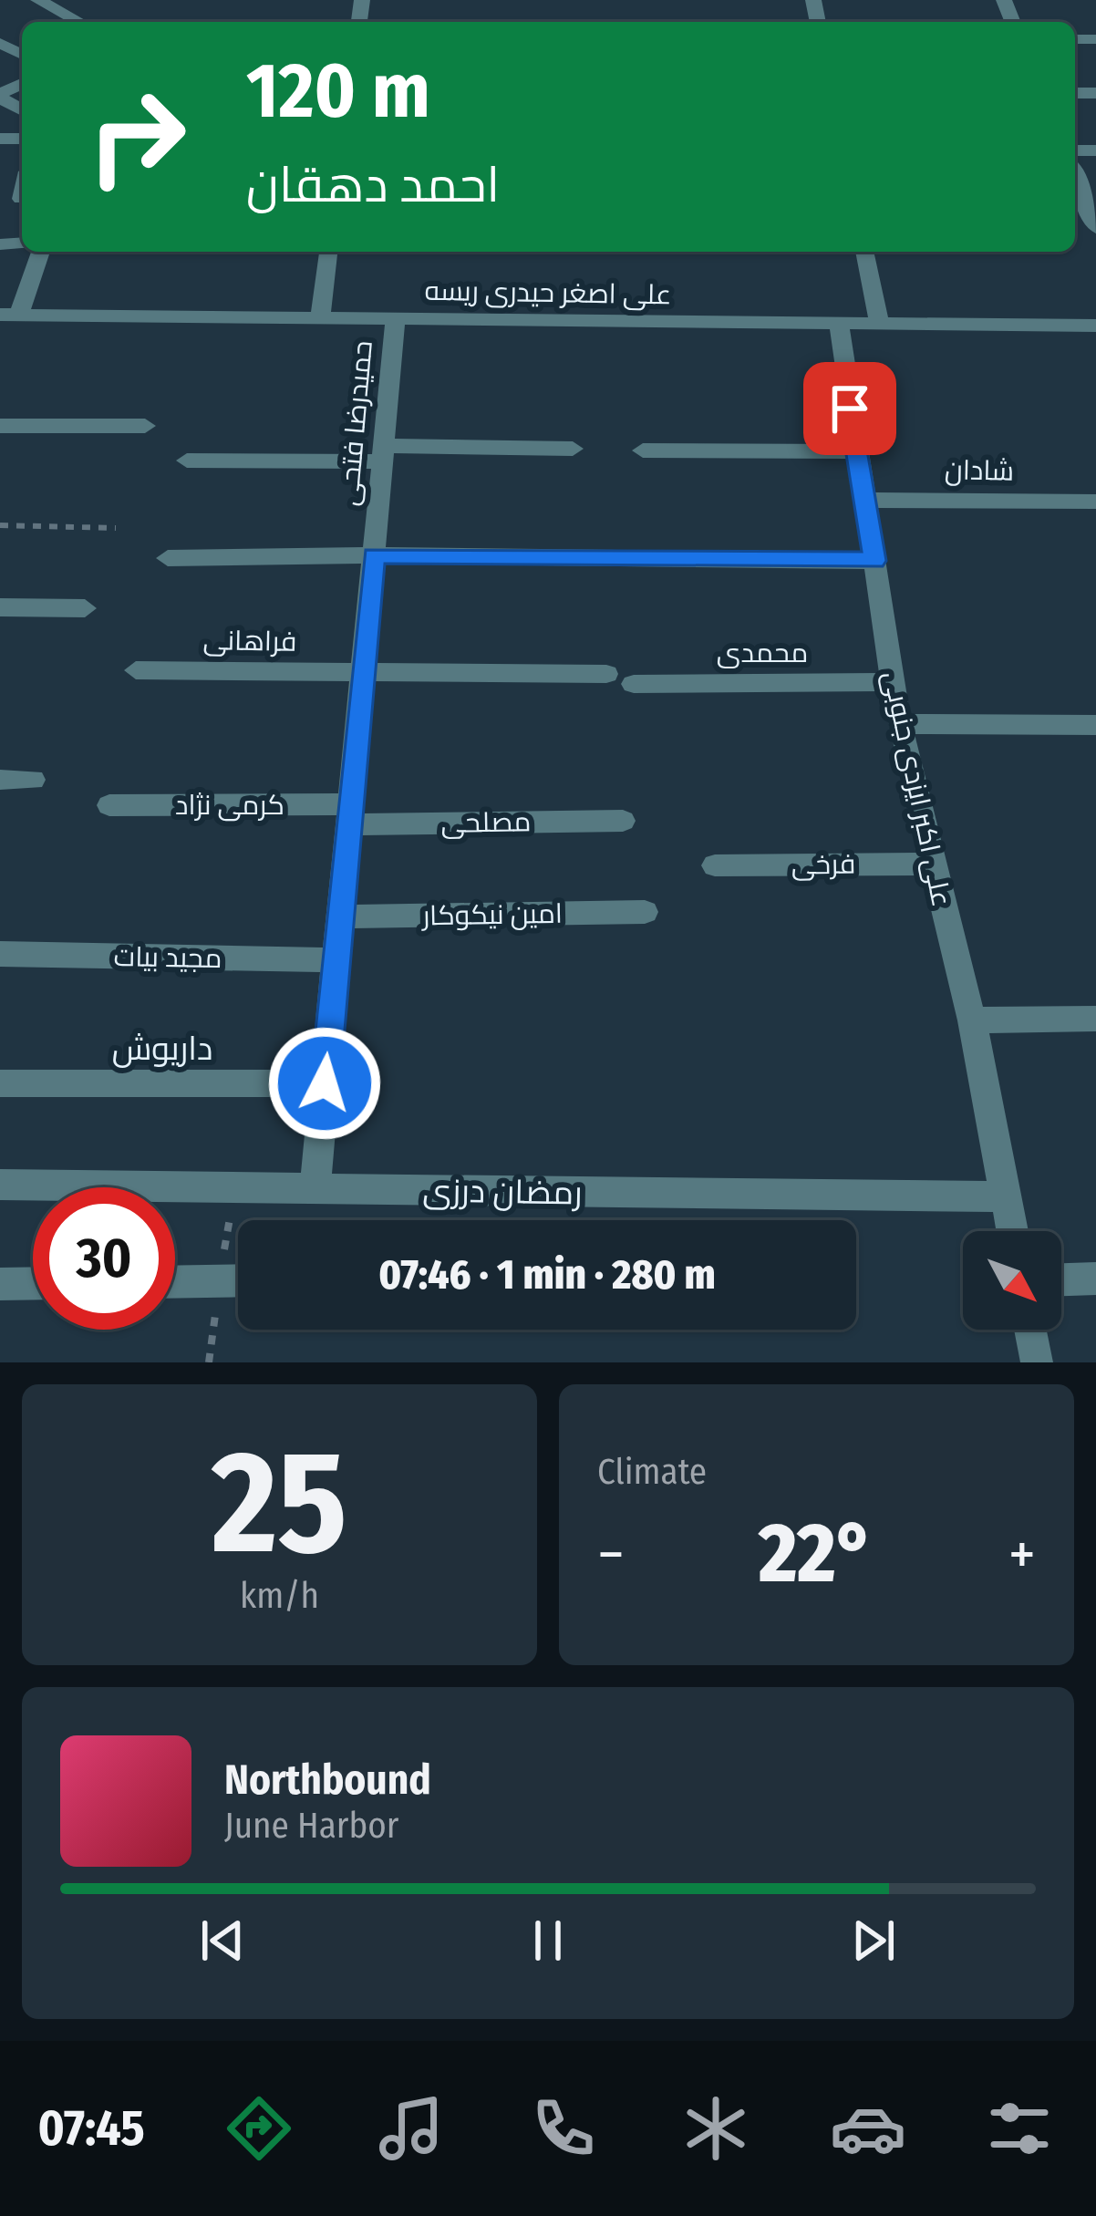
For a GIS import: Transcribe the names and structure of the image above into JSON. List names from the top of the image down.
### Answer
{
  "streets": {
    "street": [
      "علی اصغر حیدری ریسه",
      "حمیدرضا فتحی",
      "شادان",
      "فراهانی",
      "محمدی",
      "علی اکبر ایزدی جنوبی",
      "کرمی نژاد",
      "مصلحی",
      "فرخی",
      "امین نیکوکار",
      "مجید بیات",
      "داریوش",
      "رمضان درزی"
    ]
  },
  "crossings": [
    ["علی اصغر حیدری ریسه", "حمیدرضا فتحی"],
    ["علی اصغر حیدری ریسه", "علی اکبر ایزدی جنوبی"],
    ["حمیدرضا فتحی", "فراهانی"],
    ["حمیدرضا فتحی", "کرمی نژاد"],
    ["حمیدرضا فتحی", "مصلحی"],
    ["حمیدرضا فتحی", "امین نیکوکار"],
    ["حمیدرضا فتحی", "مجید بیات"],
    ["حمیدرضا فتحی", "داریوش"],
    ["حمیدرضا فتحی", "رمضان درزی"],
    ["شادان", "علی اکبر ایزدی جنوبی"],
    ["محمدی", "علی اکبر ایزدی جنوبی"],
    ["علی اکبر ایزدی جنوبی", "فرخی"],
    ["علی اکبر ایزدی جنوبی", "رمضان درزی"],
    ["کرمی نژاد", "مصلحی"]
  ],
  "north": "bottom right",
  "page": {
    "turn": ["120 m", "احمد دهقان"],
    "limit": "30",
    "trip": "07:46 · 1 min · 280 m",
    "tile": [
      ["25", "km/h"],
      "Climate"
    ],
    "heat": ["−", "22°", "+"],
    "song": ["Northbound", "June Harbor"],
    "tabs": "07:45"
  }
}
